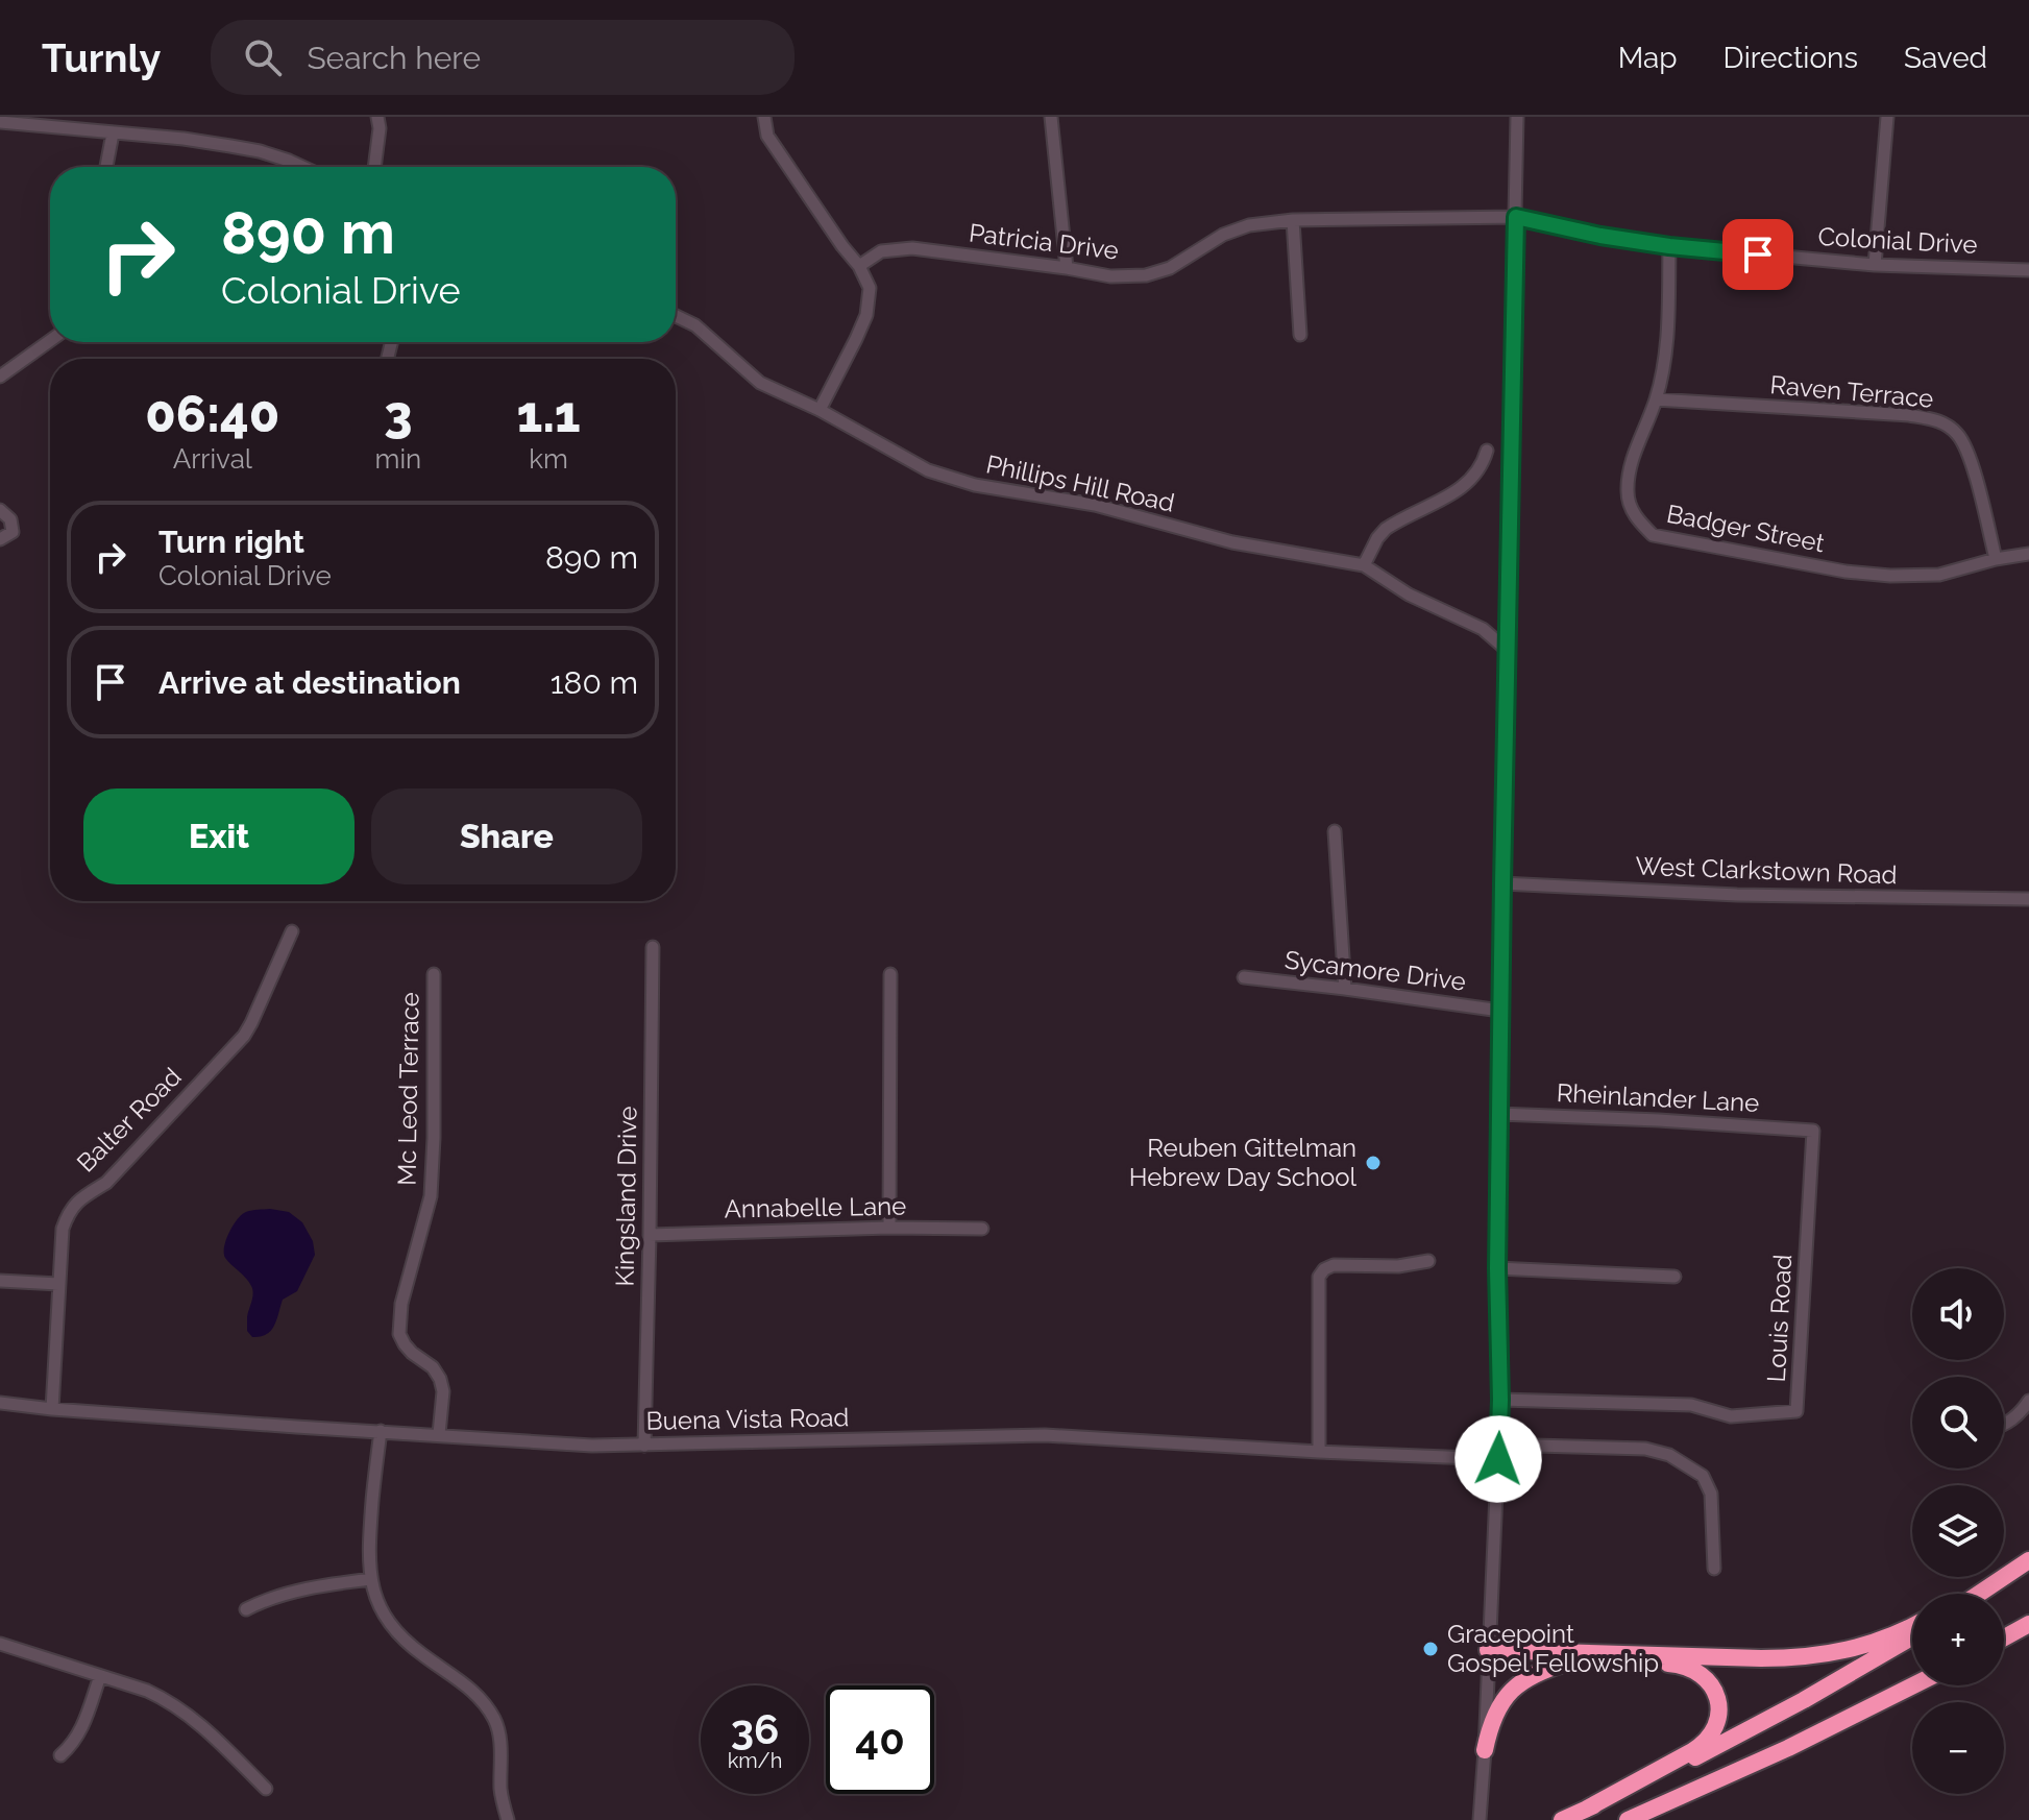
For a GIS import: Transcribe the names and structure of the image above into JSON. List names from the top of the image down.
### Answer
{
  "streets": {
    "street": [
      "Colonial Drive",
      "Patricia Drive",
      "Raven Terrace",
      "Phillips Hill Road",
      "Badger Street",
      "West Clarkstown Road",
      "Sycamore Drive",
      "Mc Leod Terrace",
      "Rheinlander Lane",
      "Balter Road",
      "Kingsland Drive",
      "Annabelle Lane",
      "Louis Road",
      "Buena Vista Road"
    ]
  },
  "crossings": [
    ["Colonial Drive", "Patricia Drive"],
    ["Colonial Drive", "Badger Street"],
    ["Raven Terrace", "Badger Street"],
    ["Mc Leod Terrace", "Buena Vista Road"],
    ["Rheinlander Lane", "Louis Road"],
    ["Balter Road", "Buena Vista Road"],
    ["Kingsland Drive", "Annabelle Lane"],
    ["Kingsland Drive", "Buena Vista Road"]
  ],
  "places": ["Reuben Gittelman Hebrew Day School", "Gracepoint Gospel Fellowship"],
  "page": {
    "header": "Turnly",
    "search": "Search here",
    "nav": ["Map", "Directions", "Saved"],
    "turn": ["890 m", "Colonial Drive"],
    "eta": [
      "06:40",
      "Arrival",
      "3",
      "min",
      "1.1",
      "km"
    ],
    "list": [
      {
        "name": "Turn right",
        "note": "Colonial Drive",
        "value": "890 m"
      },
      {
        "name": "Arrive at destination",
        "value": "180 m"
      }
    ],
    "buttons": ["Exit", "Share"],
    "map_buttons": ["+", "−"],
    "speed": "36 km/h",
    "limit": "40"
  }
}
